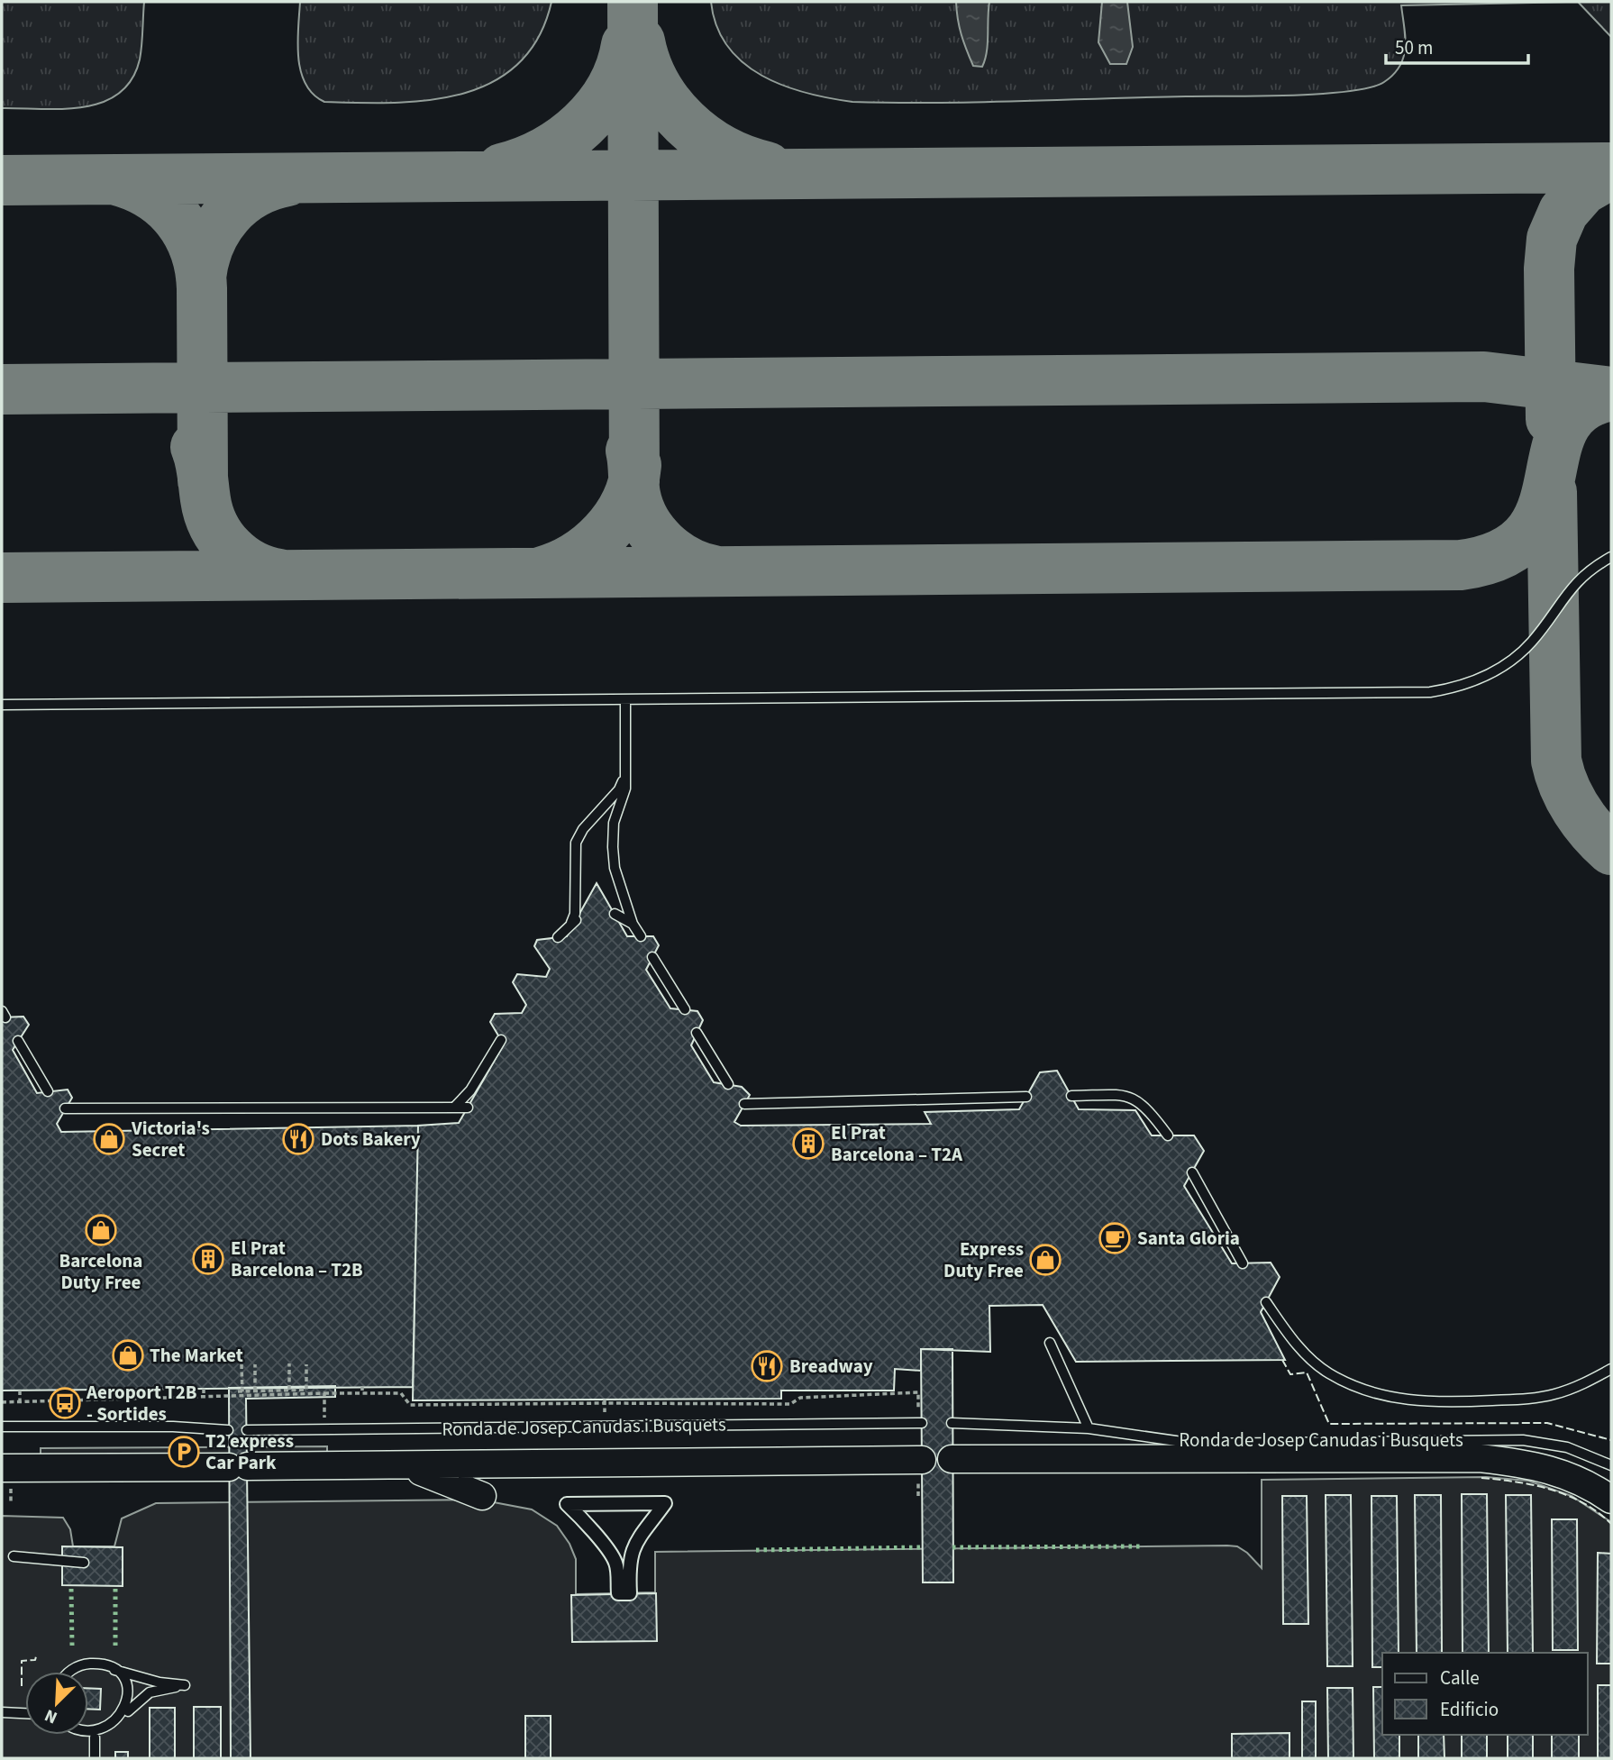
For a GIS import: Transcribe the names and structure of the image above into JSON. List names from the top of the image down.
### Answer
{
  "streets": {
    "main road": ["Ronda de Josep Canudas i Busquets"]
  },
  "places": {
    "shop": [
      "Victoria's Secret",
      "Barcelona Duty Free",
      "Express Duty Free",
      "The Market"
    ],
    "restaurant": ["Dots Bakery", "Breadway"],
    "building": ["El Prat Barcelona – T2A", "El Prat Barcelona – T2B"],
    "cafe": ["Santa Gloria"],
    "bus stop": ["Aeroport T2B - Sortides"],
    "parking": ["T2 express Car Park"]
  },
  "legend": ["Calle", "Edificio"],
  "scale_bar": "50 m",
  "north": "bottom left"
}
